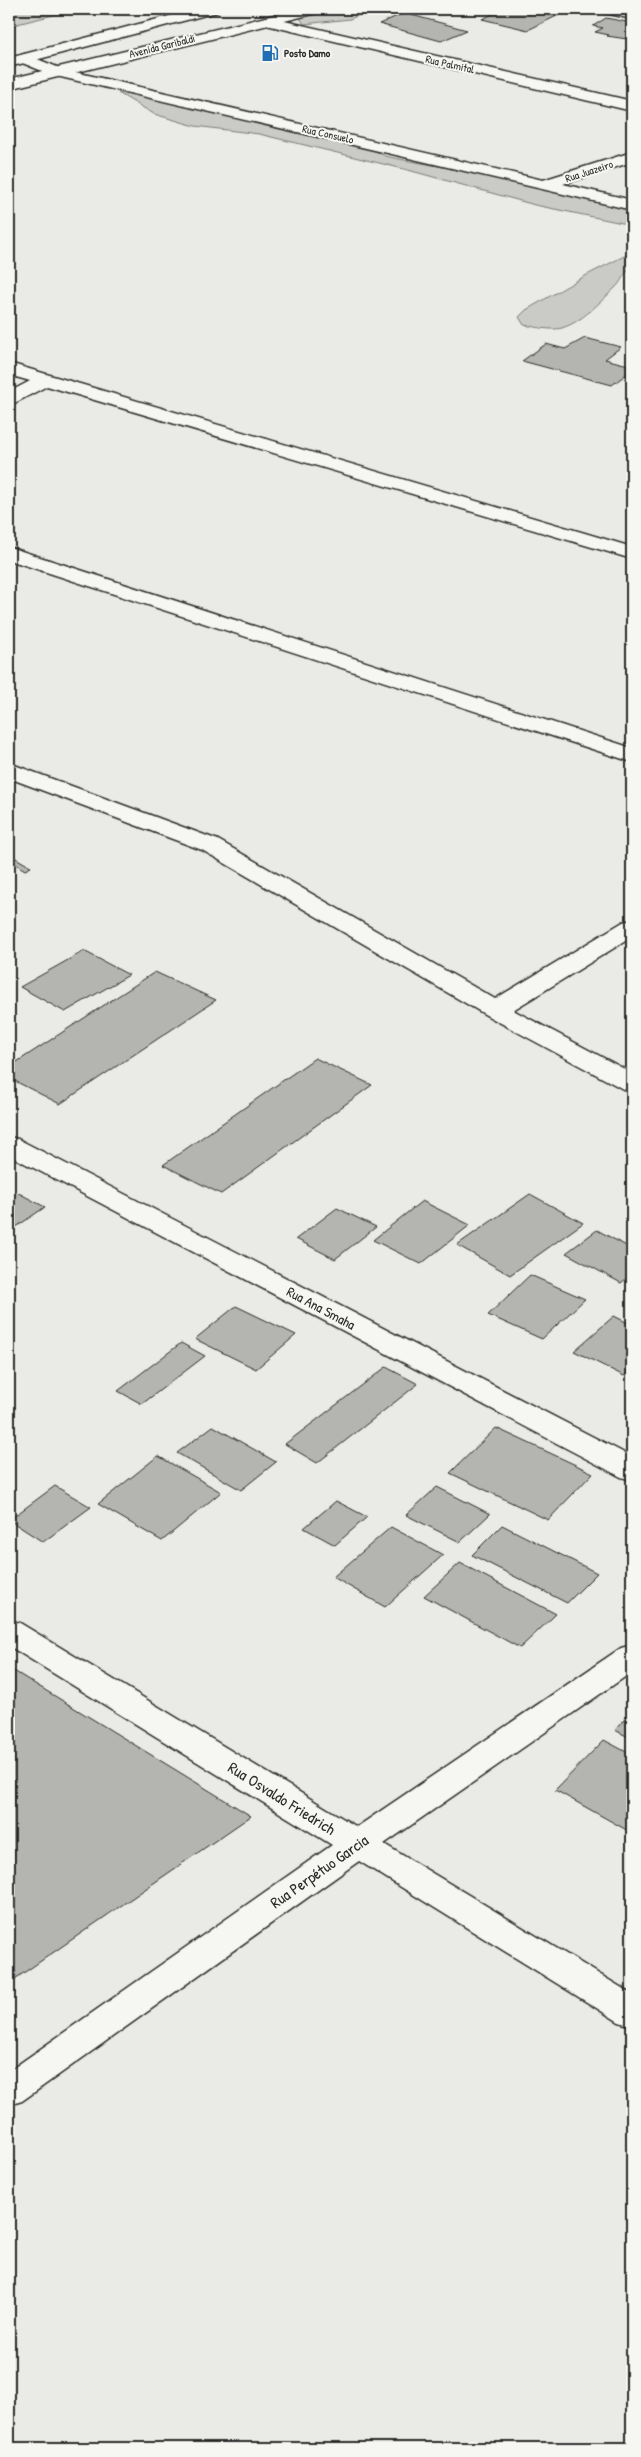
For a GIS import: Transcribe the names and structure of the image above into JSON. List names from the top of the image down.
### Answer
{
  "streets": {
    "street": [
      "Avenida Garibaldi",
      "Rua Palmital",
      "Rua Consuelo",
      "Rua Juazeiro",
      "Rua Ana Smaha",
      "Rua Osvaldo Friedrich",
      "Rua Perpétuo Garcia"
    ]
  },
  "crossings": [
    ["Avenida Garibaldi", "Rua Palmital"],
    ["Avenida Garibaldi", "Rua Consuelo"],
    ["Rua Consuelo", "Rua Juazeiro"],
    ["Rua Osvaldo Friedrich", "Rua Perpétuo Garcia"]
  ],
  "places": {
    "fuel station": ["Posto Damo"]
  }
}
